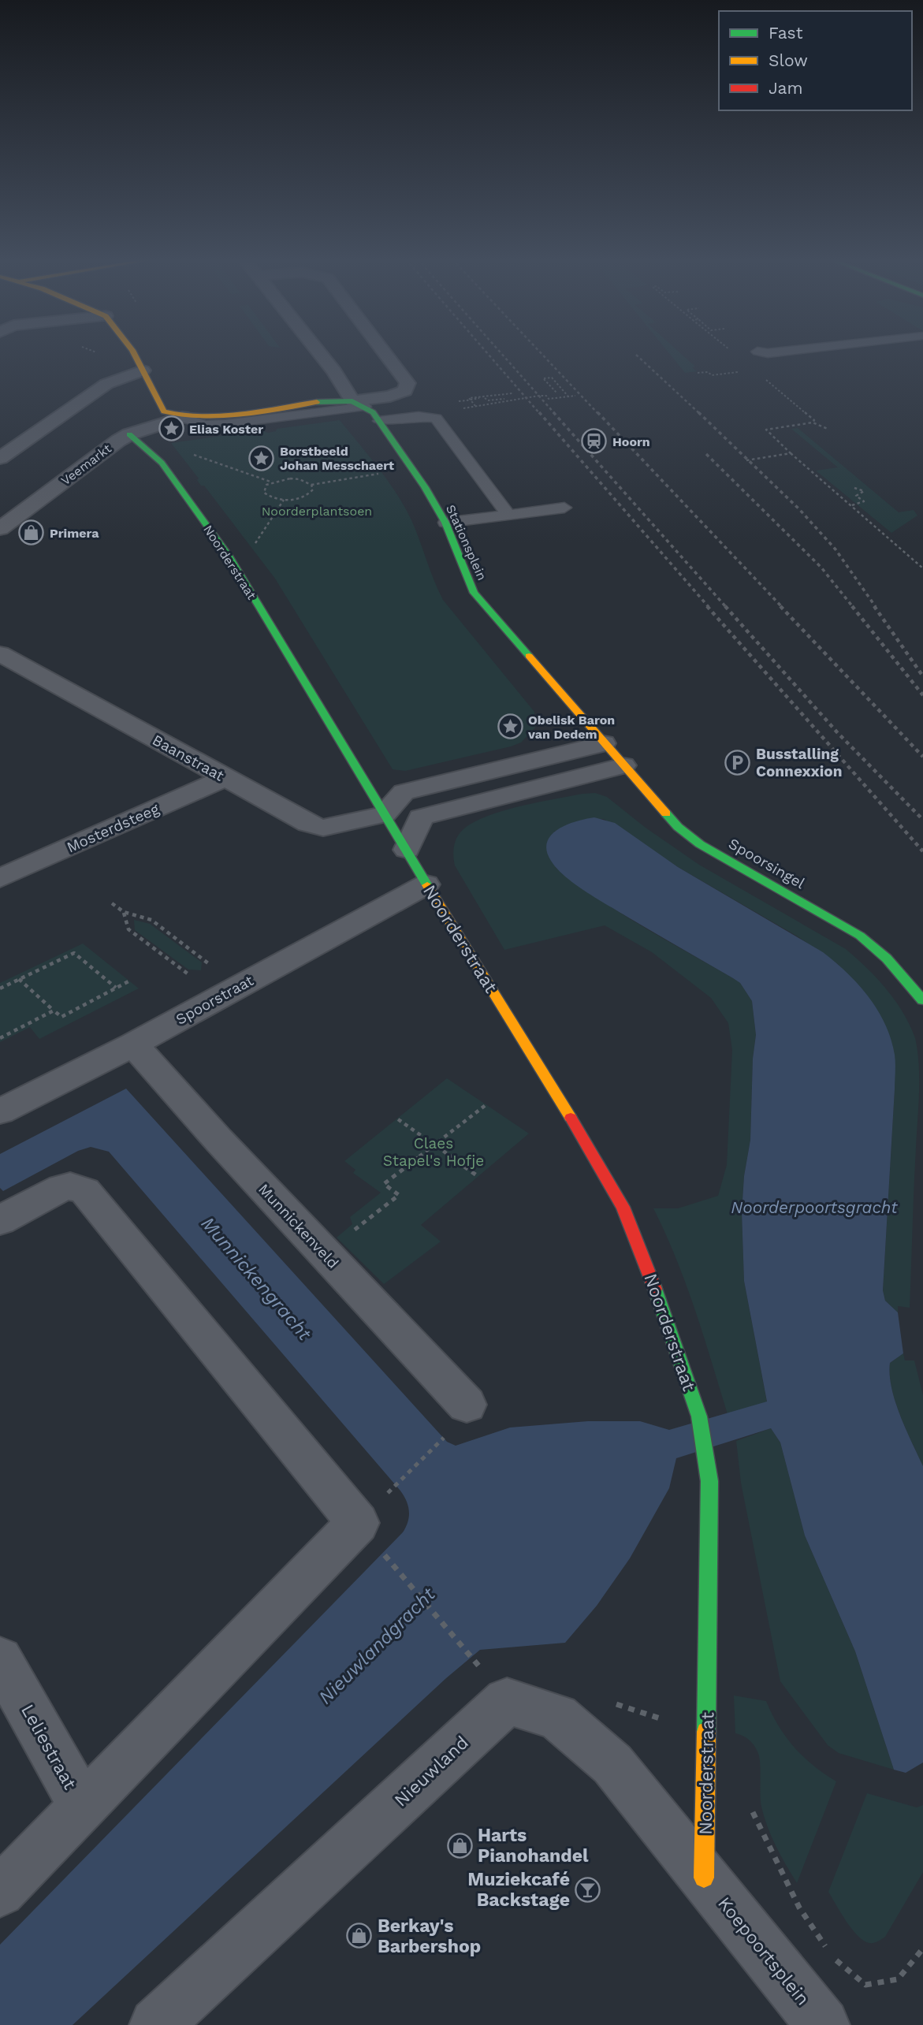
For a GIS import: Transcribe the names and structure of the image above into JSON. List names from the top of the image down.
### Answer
{
  "streets": {
    "street": [
      "Veemarkt",
      "Stationsplein",
      "Noorderstraat",
      "Baanstraat",
      "Mosterdsteeg",
      "Spoorsingel",
      "Spoorstraat",
      "Munnickenveld",
      "Leliestraat",
      "Nieuwland",
      "Koepoortsplein"
    ]
  },
  "crossings": [
    ["Veemarkt", "Noorderstraat"],
    ["Stationsplein", "Spoorsingel"],
    ["Noorderstraat", "Baanstraat"],
    ["Noorderstraat", "Spoorstraat"],
    ["Noorderstraat", "Nieuwland"],
    ["Noorderstraat", "Koepoortsplein"],
    ["Baanstraat", "Mosterdsteeg"],
    ["Spoorstraat", "Munnickenveld"],
    ["Nieuwland", "Koepoortsplein"]
  ],
  "water": ["Noorderpoortsgracht", "Munnickengracht", "Nieuwlandgracht"],
  "parks": ["Noorderplantsoen", "Claes Stapel's Hofje"],
  "places": {
    "place": ["Elias Koster", "Borstbeeld Johan Messchaert", "Obelisk Baron van Dedem"],
    "station": ["Hoorn"],
    "shop": ["Primera", "Harts Pianohandel", "Berkay's Barbershop"],
    "parking": ["Busstalling Connexxion"],
    "bar": ["Muziekcafé Backstage"]
  },
  "legend": ["Fast", "Slow", "Jam"]
}
